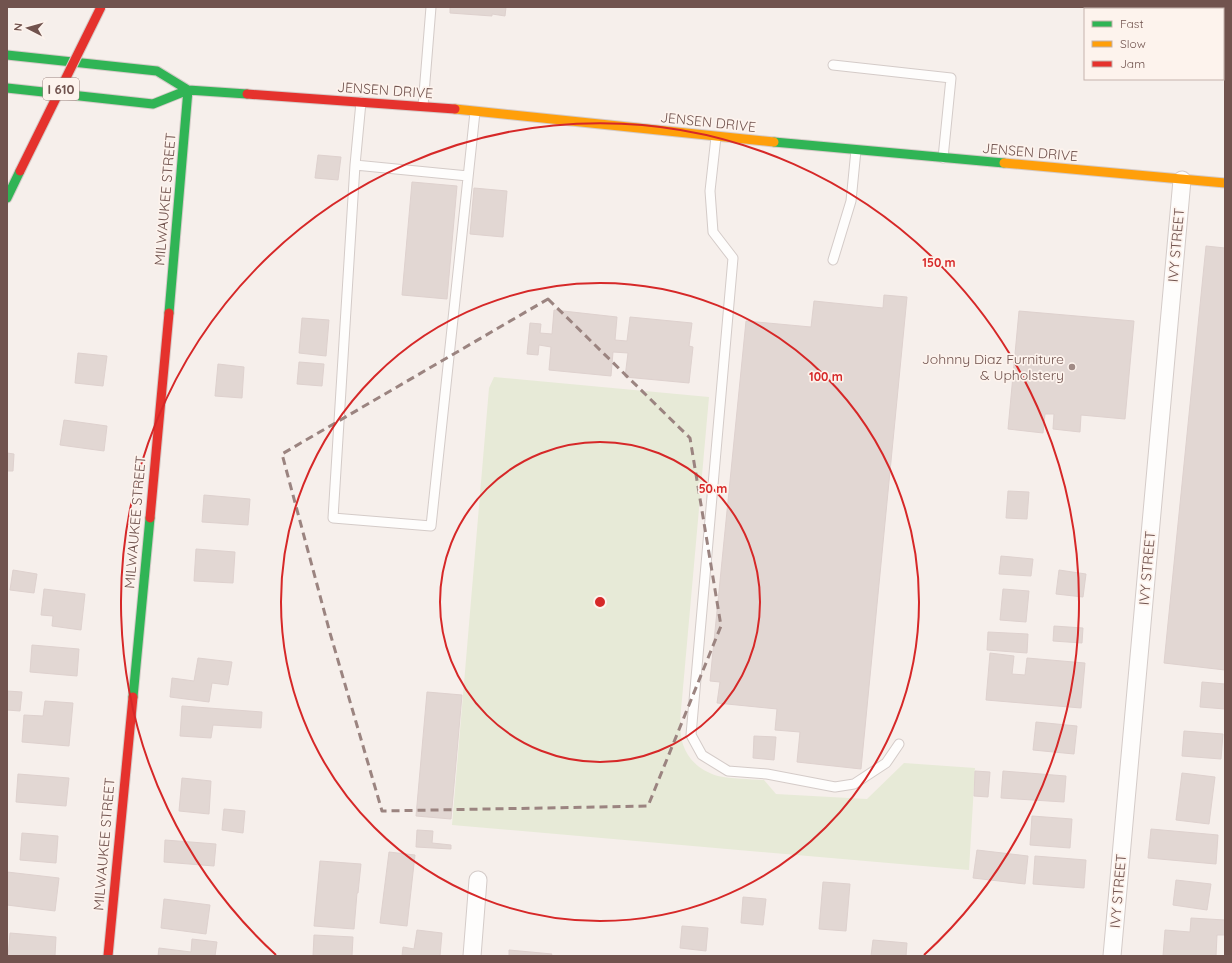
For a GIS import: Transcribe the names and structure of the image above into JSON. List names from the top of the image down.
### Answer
{
  "streets": {
    "main road": ["I 610", "JENSEN DRIVE", "MILWAUKEE STREET"],
    "street": ["IVY STREET"]
  },
  "crossings": [
    ["JENSEN DRIVE", "MILWAUKEE STREET"],
    ["JENSEN DRIVE", "IVY STREET"]
  ],
  "places": ["Johnny Diaz Furniture & Upholstery"],
  "legend": ["Fast", "Slow", "Jam"],
  "north": "left",
  "rings": ["150 m", "100 m", "50 m"]
}
